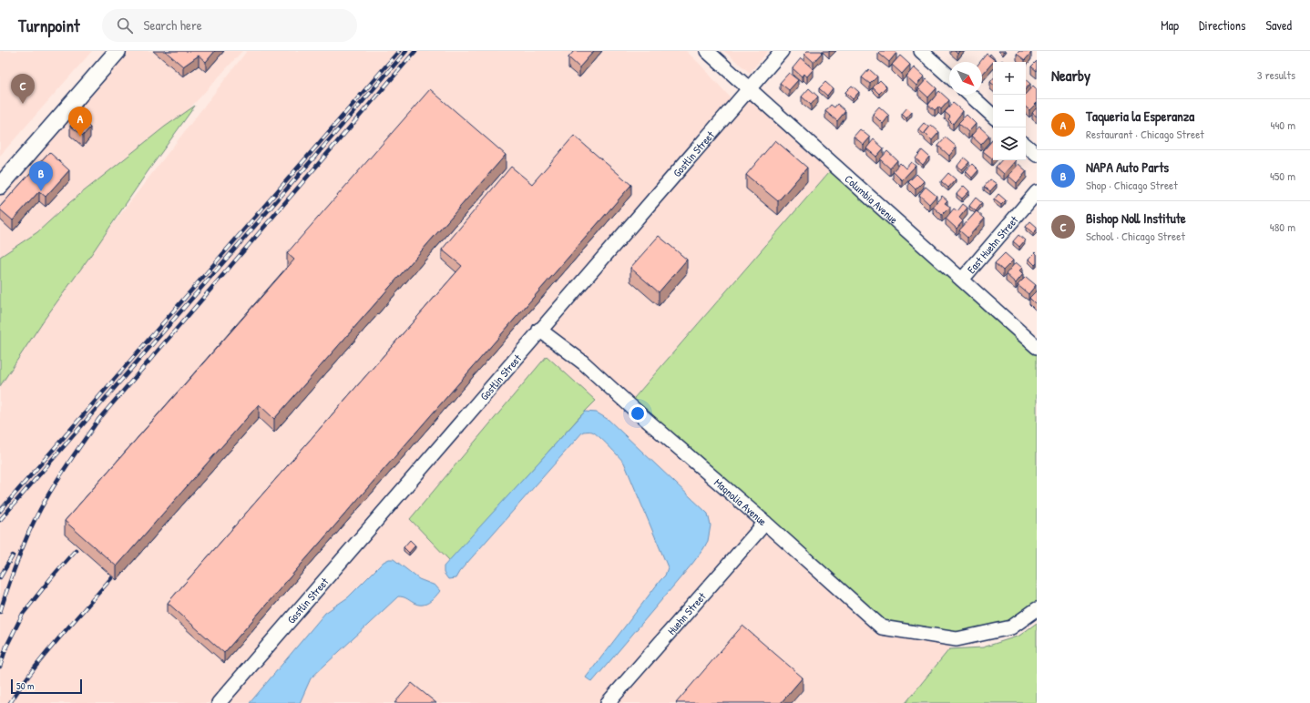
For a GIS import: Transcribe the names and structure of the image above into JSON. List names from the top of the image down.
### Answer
{
  "streets": {
    "street": [
      "Gostlin Street",
      "Columbia Avenue",
      "East Huehn Street",
      "Magnolia Avenue",
      "Huehn Street"
    ]
  },
  "crossings": [
    ["Gostlin Street", "Columbia Avenue"],
    ["Gostlin Street", "Magnolia Avenue"],
    ["Columbia Avenue", "East Huehn Street"],
    ["Magnolia Avenue", "Huehn Street"]
  ],
  "scale_bar": "50 m",
  "north": "bottom right",
  "page": {
    "header": "Turnpoint",
    "search": "Search here",
    "nav": ["Map", "Directions", "Saved"],
    "heading": ["Nearby", "3 results"],
    "map_buttons": ["+", "−"],
    "pins": ["C", "A", "B"],
    "list": [
      {
        "mark": "A",
        "name": "Taqueria la Esperanza",
        "note": "Restaurant · Chicago Street",
        "value": "440 m"
      },
      {
        "mark": "B",
        "name": "NAPA Auto Parts",
        "note": "Shop · Chicago Street",
        "value": "450 m"
      },
      {
        "mark": "C",
        "name": "Bishop Noll Institute",
        "note": "School · Chicago Street",
        "value": "480 m"
      }
    ],
    "scale": "50 m"
  }
}
